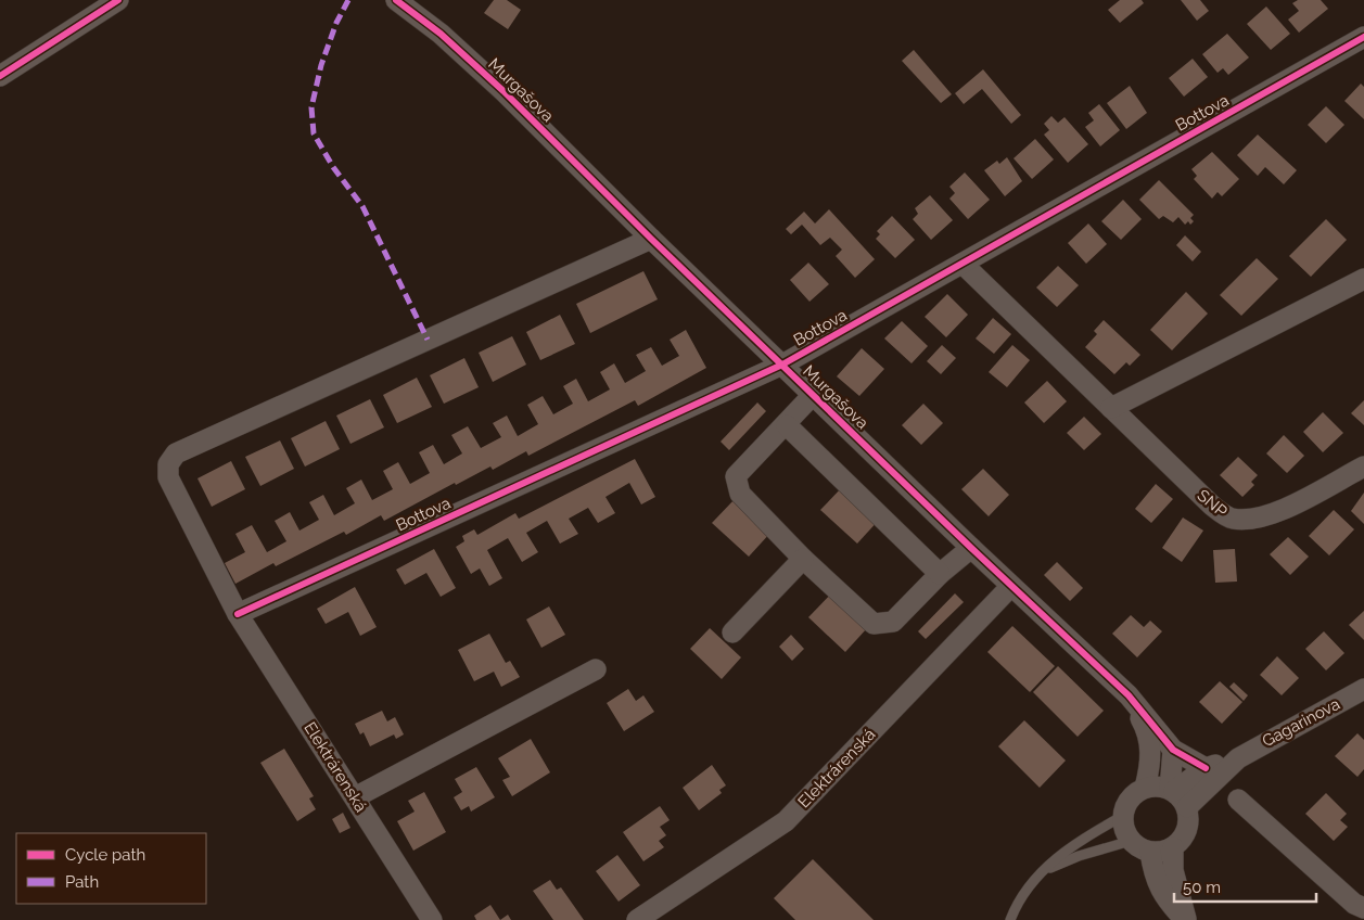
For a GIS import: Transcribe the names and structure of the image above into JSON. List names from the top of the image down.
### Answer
{
  "streets": {
    "street": [
      "Murgašova",
      "Bottova",
      "SNP",
      "Gagarinova",
      "Elektrárenská"
    ]
  },
  "crossings": [
    ["Murgašova", "Bottova"],
    ["Murgašova", "Gagarinova"],
    ["Murgašova", "Elektrárenská"],
    ["Bottova", "SNP"],
    ["Bottova", "Elektrárenská"]
  ],
  "legend": ["Cycle path", "Path"],
  "scale_bar": "50 m"
}
